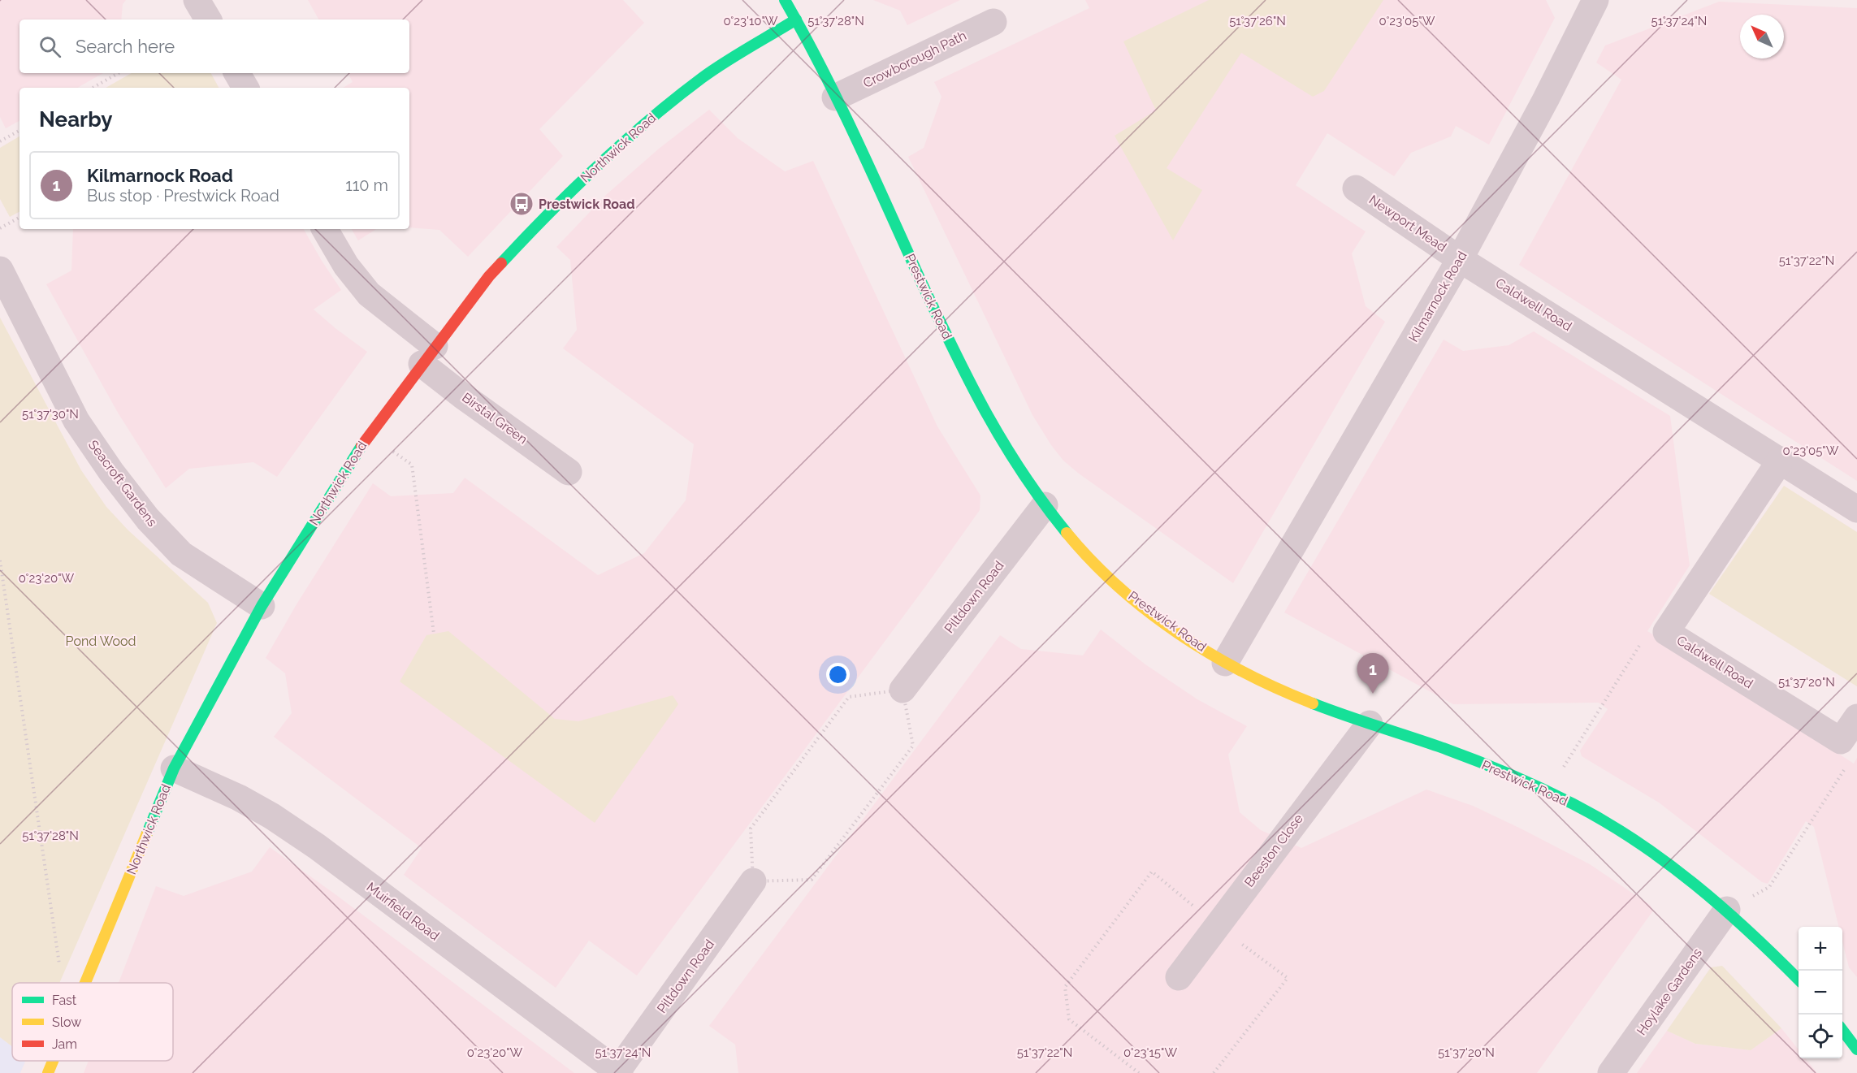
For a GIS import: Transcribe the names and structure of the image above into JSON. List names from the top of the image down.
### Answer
{
  "streets": {
    "main road": ["Northwick Road", "Prestwick Road"],
    "street": [
      "Crowborough Path",
      "Newport Mead",
      "Kilmarnock Road",
      "Caldwell Road",
      "Birstal Green",
      "Seacroft Gardens",
      "Piltdown Road",
      "Beeston Close",
      "Muirfield Road",
      "Hoylake Gardens"
    ]
  },
  "crossings": [
    ["Crowborough Path", "Prestwick Road"],
    ["Northwick Road", "Prestwick Road"],
    ["Northwick Road", "Birstal Green"],
    ["Northwick Road", "Seacroft Gardens"],
    ["Northwick Road", "Muirfield Road"],
    ["Newport Mead", "Kilmarnock Road"],
    ["Newport Mead", "Caldwell Road"],
    ["Prestwick Road", "Kilmarnock Road"],
    ["Prestwick Road", "Piltdown Road"],
    ["Prestwick Road", "Beeston Close"],
    ["Prestwick Road", "Hoylake Gardens"],
    ["Kilmarnock Road", "Caldwell Road"],
    ["Piltdown Road", "Muirfield Road"]
  ],
  "parks": ["Pond Wood"],
  "places": {
    "bus stop": ["Prestwick Road"]
  },
  "legend": ["Fast", "Slow", "Jam"],
  "north": "top left",
  "page": {
    "search": "Search here",
    "heading": "Nearby",
    "list": [
      {
        "mark": "1",
        "name": "Kilmarnock Road",
        "note": "Bus stop · Prestwick Road",
        "value": "110 m"
      }
    ],
    "pins": "1",
    "map_buttons": ["+", "−"]
  },
  "coordinates": [
    "0°23'10\"W",
    "51°37'28\"N",
    "0°23'05\"W",
    "51°37'24\"N",
    "51°37'26\"N",
    "51°37'22\"N",
    "51°37'30\"N",
    "0°23'20\"W",
    "51°37'20\"N",
    "0°23'15\"W"
  ]
}
